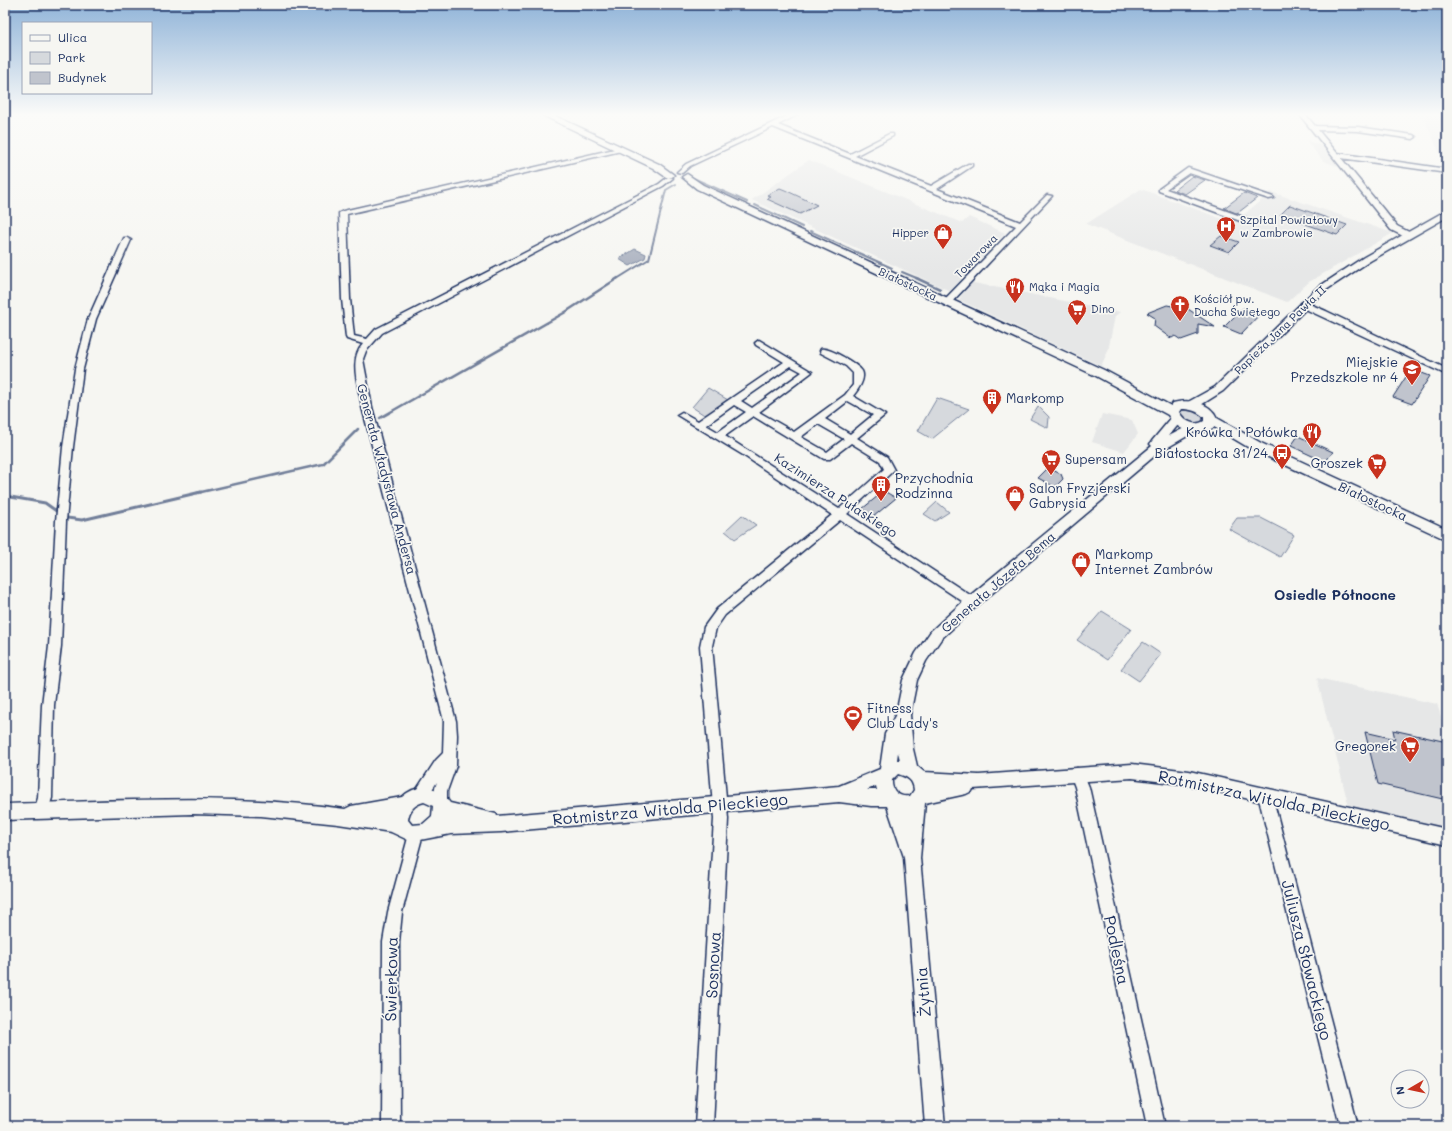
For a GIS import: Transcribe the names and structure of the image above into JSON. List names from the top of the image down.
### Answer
{
  "streets": {
    "main road": ["Białostocka"],
    "street": [
      "Towarowa",
      "Papieża Jana Pawła II",
      "Generała Władysława Andersa",
      "Kazimierza Pułaskiego",
      "Generała Józefa Bema",
      "Rotmistrza Witolda Pileckiego",
      "Podleśna",
      "Juliusza Słowackiego",
      "Sosnowa",
      "Świerkowa",
      "Żytnia"
    ]
  },
  "crossings": [
    ["Towarowa", "Białostocka"],
    ["Białostocka", "Papieża Jana Pawła II"],
    ["Białostocka", "Generała Władysława Andersa"],
    ["Białostocka", "Generała Józefa Bema"],
    ["Papieża Jana Pawła II", "Generała Józefa Bema"],
    ["Generała Władysława Andersa", "Rotmistrza Witolda Pileckiego"],
    ["Generała Władysława Andersa", "Świerkowa"],
    ["Kazimierza Pułaskiego", "Generała Józefa Bema"],
    ["Kazimierza Pułaskiego", "Sosnowa"],
    ["Generała Józefa Bema", "Rotmistrza Witolda Pileckiego"],
    ["Generała Józefa Bema", "Żytnia"],
    ["Rotmistrza Witolda Pileckiego", "Podleśna"],
    ["Rotmistrza Witolda Pileckiego", "Juliusza Słowackiego"],
    ["Rotmistrza Witolda Pileckiego", "Sosnowa"],
    ["Rotmistrza Witolda Pileckiego", "Świerkowa"],
    ["Rotmistrza Witolda Pileckiego", "Żytnia"]
  ],
  "districts": ["Osiedle Północne"],
  "places": {
    "hospital": ["Szpital Powiatowy w Zambrowie"],
    "shop": ["Hipper", "Salon Fryzjerski Gabrysia", "Markomp Internet Zambrów"],
    "restaurant": ["Mąka i Magia", "Krówka i Połówka"],
    "church": ["Kościół pw. Ducha Świętego"],
    "supermarket": [
      "Dino",
      "Supersam",
      "Groszek",
      "Gregorek"
    ],
    "school or university": ["Miejskie Przedszkole nr 4"],
    "building": ["Markomp", "Przychodnia Rodzinna"],
    "bus stop": ["Białostocka 31/24"],
    "sports": ["Fitness Club Lady's"]
  },
  "legend": ["Ulica", "Park", "Budynek"],
  "north": "left"
}
